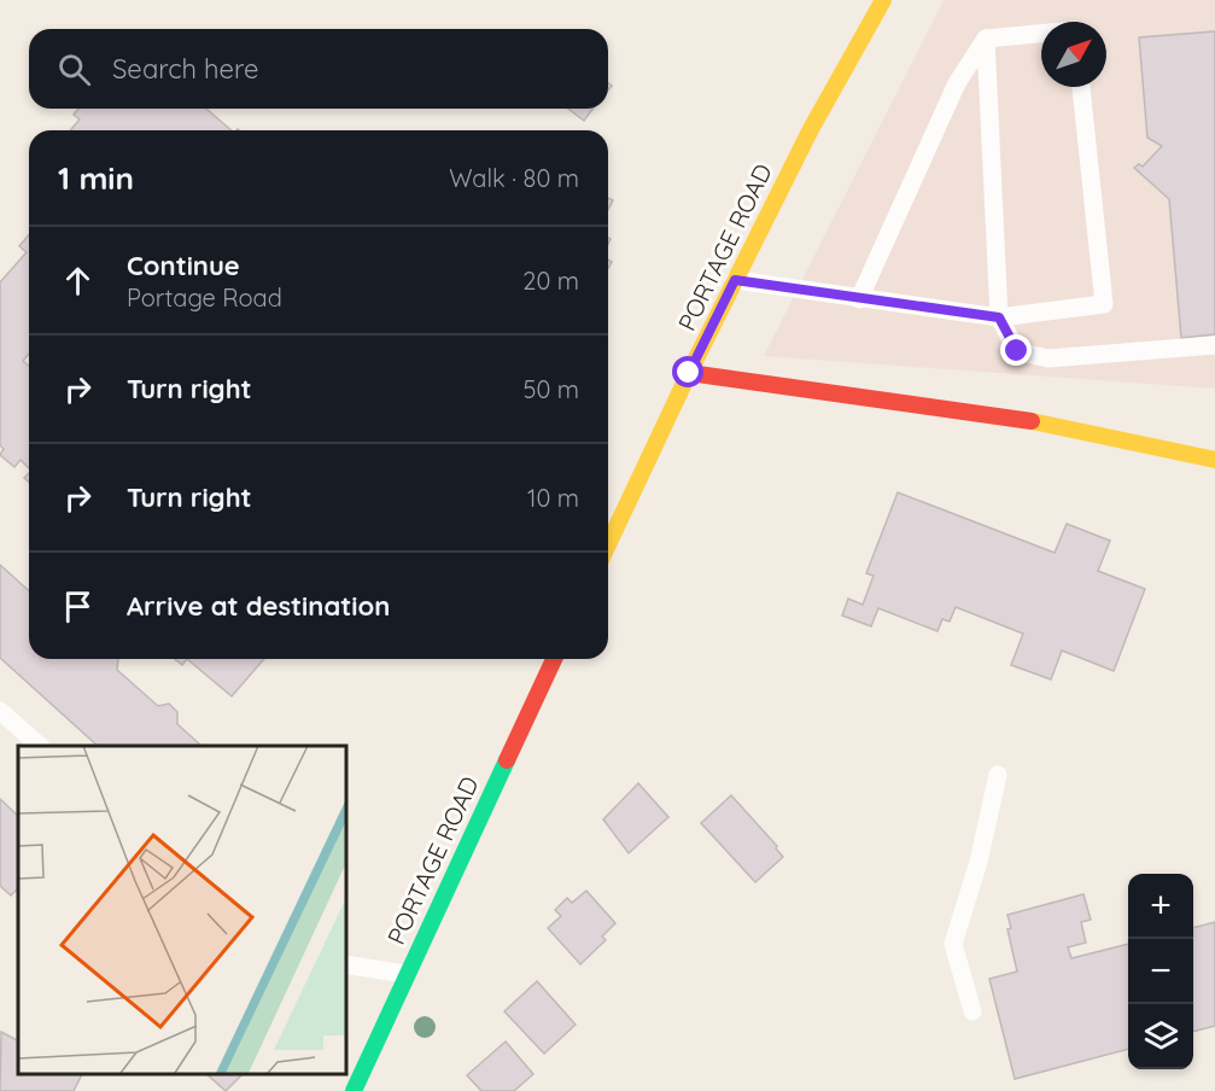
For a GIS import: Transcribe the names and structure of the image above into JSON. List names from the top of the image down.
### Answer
{
  "streets": {
    "street": ["PORTAGE ROAD"]
  },
  "north": "top right",
  "page": {
    "search": "Search here",
    "heading": ["1 min", "Walk · 80 m"],
    "list": [
      ["Continue", "Portage Road", "20 m"],
      ["Turn right", "50 m"],
      ["Turn right", "10 m"],
      "Arrive at destination"
    ],
    "map_buttons": ["+", "−"]
  }
}
